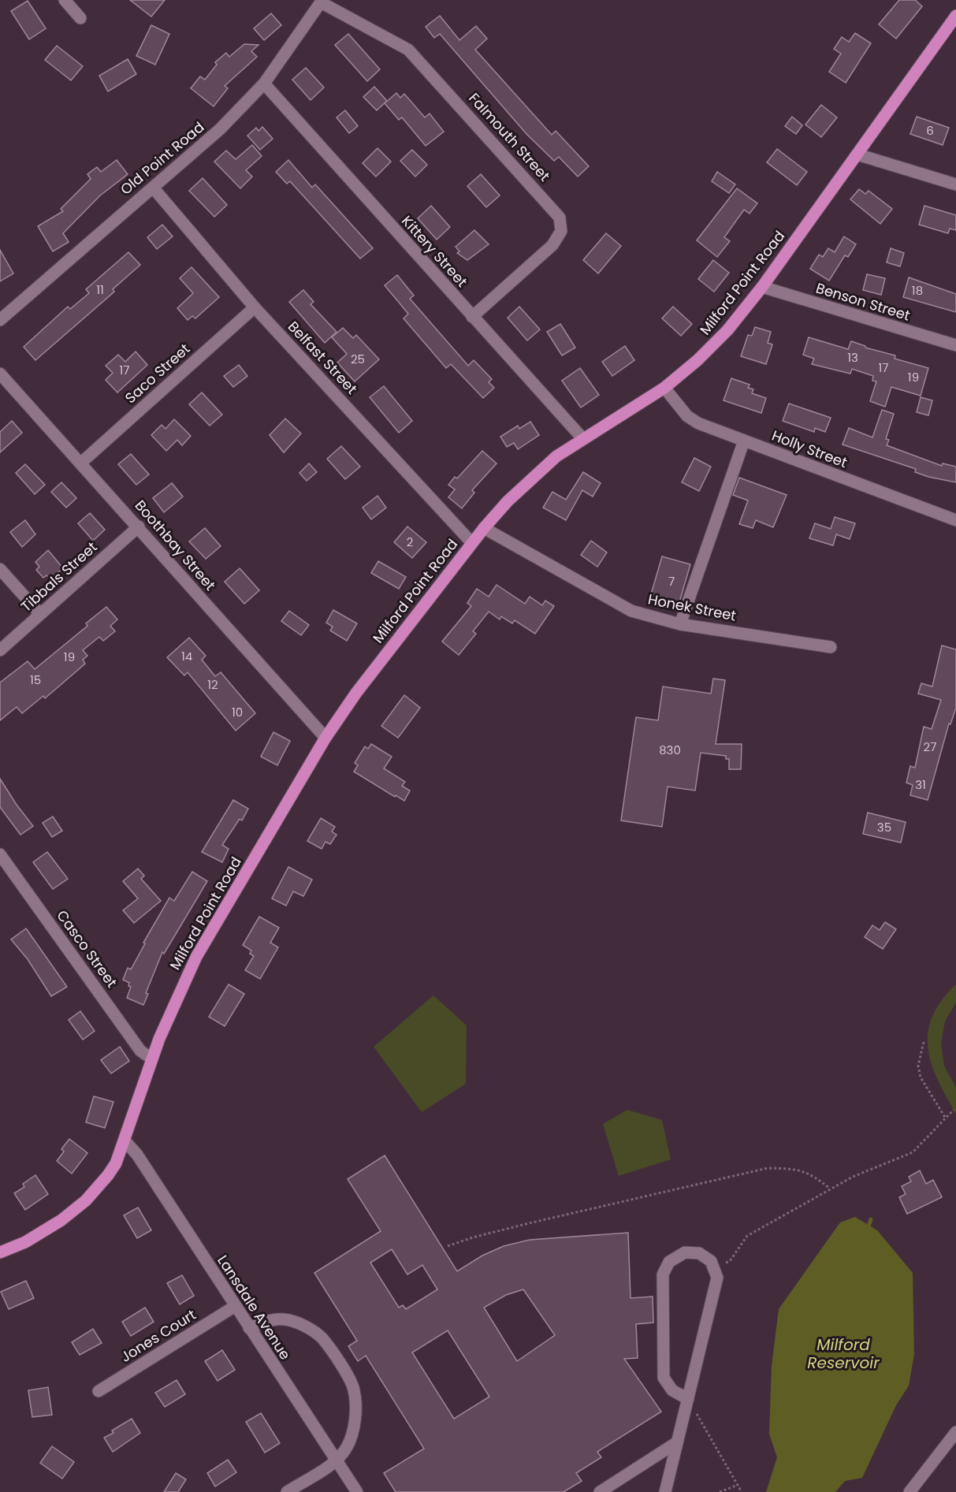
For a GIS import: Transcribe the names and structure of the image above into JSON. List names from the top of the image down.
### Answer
{
  "streets": {
    "main road": ["Milford Point Road"],
    "street": [
      "Falmouth Street",
      "Old Point Road",
      "Kittery Street",
      "Benson Street",
      "Belfast Street",
      "Saco Street",
      "Holly Street",
      "Boothbay Street",
      "Tibbals Street",
      "Honek Street",
      "Casco Street",
      "Lansdale Avenue",
      "Jones Court"
    ]
  },
  "crossings": [
    ["Falmouth Street", "Old Point Road"],
    ["Falmouth Street", "Kittery Street"],
    ["Old Point Road", "Kittery Street"],
    ["Old Point Road", "Belfast Street"],
    ["Kittery Street", "Milford Point Road"],
    ["Milford Point Road", "Benson Street"],
    ["Milford Point Road", "Belfast Street"],
    ["Milford Point Road", "Holly Street"],
    ["Milford Point Road", "Boothbay Street"],
    ["Milford Point Road", "Honek Street"],
    ["Milford Point Road", "Casco Street"],
    ["Milford Point Road", "Lansdale Avenue"],
    ["Belfast Street", "Saco Street"],
    ["Saco Street", "Boothbay Street"],
    ["Boothbay Street", "Tibbals Street"],
    ["Lansdale Avenue", "Jones Court"]
  ],
  "water": ["Milford Reservoir"],
  "house_numbers": [
    "6",
    "11",
    "18",
    "13",
    "25",
    "17",
    "17",
    "19",
    "2",
    "7",
    "14",
    "19",
    "15",
    "12",
    "10",
    "27",
    "830",
    "31",
    "35"
  ]
}
